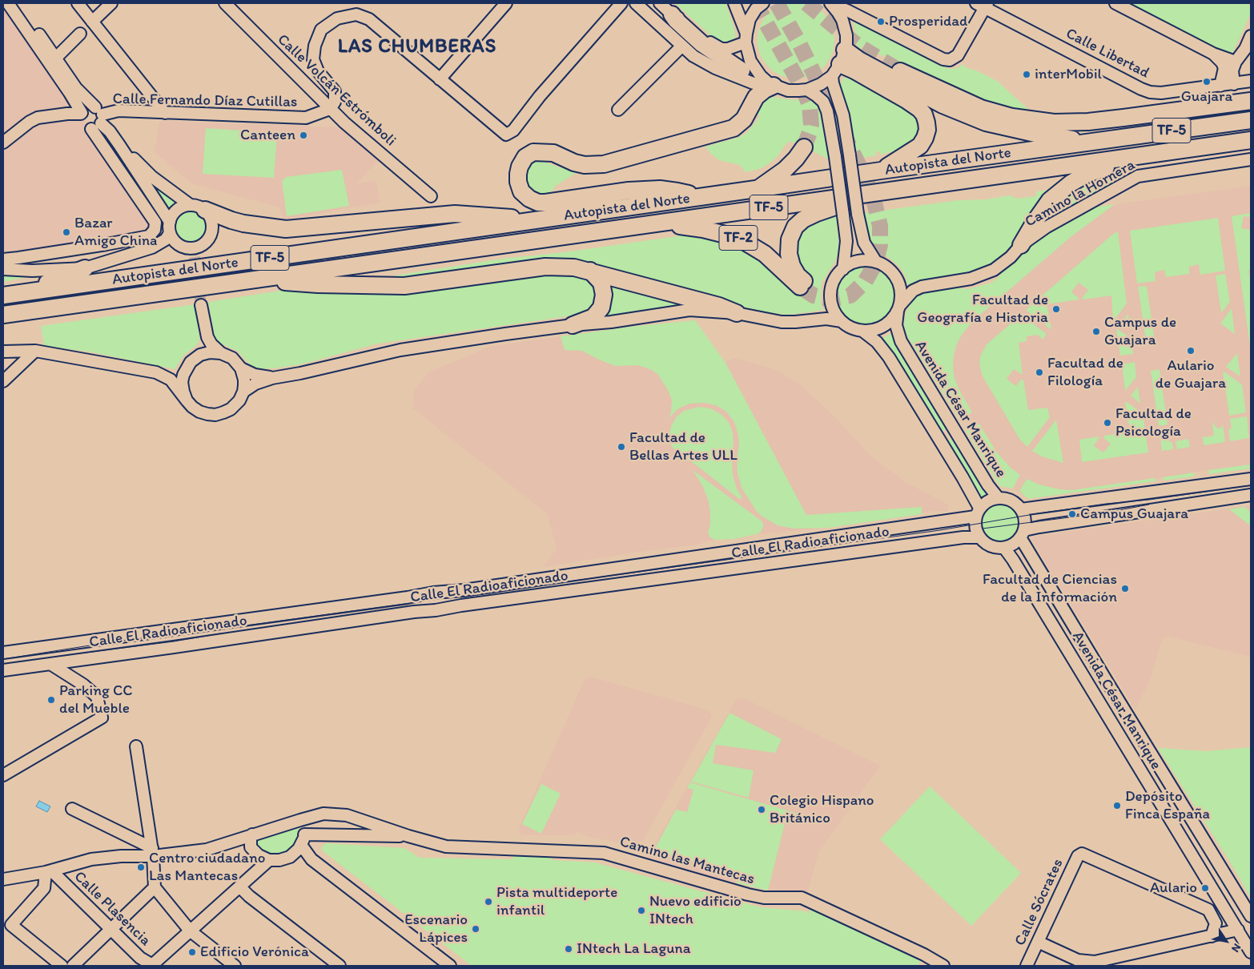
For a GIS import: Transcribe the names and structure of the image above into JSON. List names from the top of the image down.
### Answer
{
  "streets": {
    "highway": ["TF-5", "Autopista del Norte", "TF-2"],
    "street": [
      "Calle Libertad",
      "Calle Volcán Estrómboli",
      "Calle Fernando Díaz Cutillas",
      "Camino la Hornera",
      "Avenida César Manrique",
      "Calle El Radioaficionado",
      "Camino las Mantecas",
      "Calle Sócrates",
      "Calle Plasencia"
    ]
  },
  "crossings": [
    ["Calle Volcán Estrómboli", "Calle Fernando Díaz Cutillas"],
    ["Autopista del Norte", "TF-2"],
    ["Camino la Hornera", "Avenida César Manrique"],
    ["Avenida César Manrique", "Calle El Radioaficionado"],
    ["Camino las Mantecas", "Calle Plasencia"]
  ],
  "districts": ["LAS CHUMBERAS"],
  "places": [
    "Prosperidad",
    "interMobil",
    "Guajara",
    "Canteen",
    "Bazar Amigo China",
    "Facultad de Geografía e Historia",
    "Campus de Guajara",
    "Aulario de Guajara",
    "Facultad de Filología",
    "Facultad de Psicología",
    "Facultad de Bellas Artes ULL",
    "Campus Guajara",
    "Facultad de Ciencias de la Información",
    "Parking CC del Mueble",
    "Depósito Finca España",
    "Colegio Hispano Británico",
    "Centro ciudadano Las Mantecas",
    "Aulario",
    "Pista multideporte infantil",
    "Nuevo edificio INtech",
    "Escenario Lápices",
    "INtech La Laguna",
    "Edificio Verónica"
  ],
  "north": "bottom right"
}
